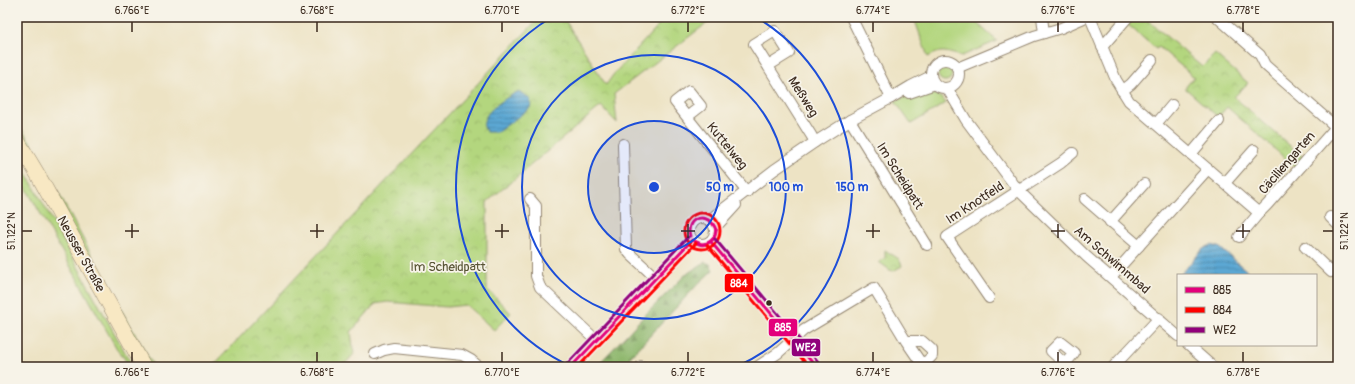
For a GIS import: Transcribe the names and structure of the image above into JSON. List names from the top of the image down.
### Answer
{
  "streets": {
    "main road": ["Neusser Straße"],
    "street": [
      "Meßweg",
      "Kuttelweg",
      "Cäciliengarten",
      "Im Scheidpatt",
      "Im Knotfeld",
      "Am Schwimmbad"
    ]
  },
  "crossings": [
    ["Im Knotfeld", "Am Schwimmbad"]
  ],
  "parks": ["Im Scheidpatt"],
  "lines": ["transit line 884", "transit line 885", "transit line WE2"],
  "legend": ["885", "884", "WE2"],
  "coordinates": [
    "6.766°E",
    "6.768°E",
    "6.770°E",
    "6.772°E",
    "6.774°E",
    "6.776°E",
    "6.778°E",
    "51.122°N"
  ],
  "rings": ["50 m", "100 m", "150 m"]
}
